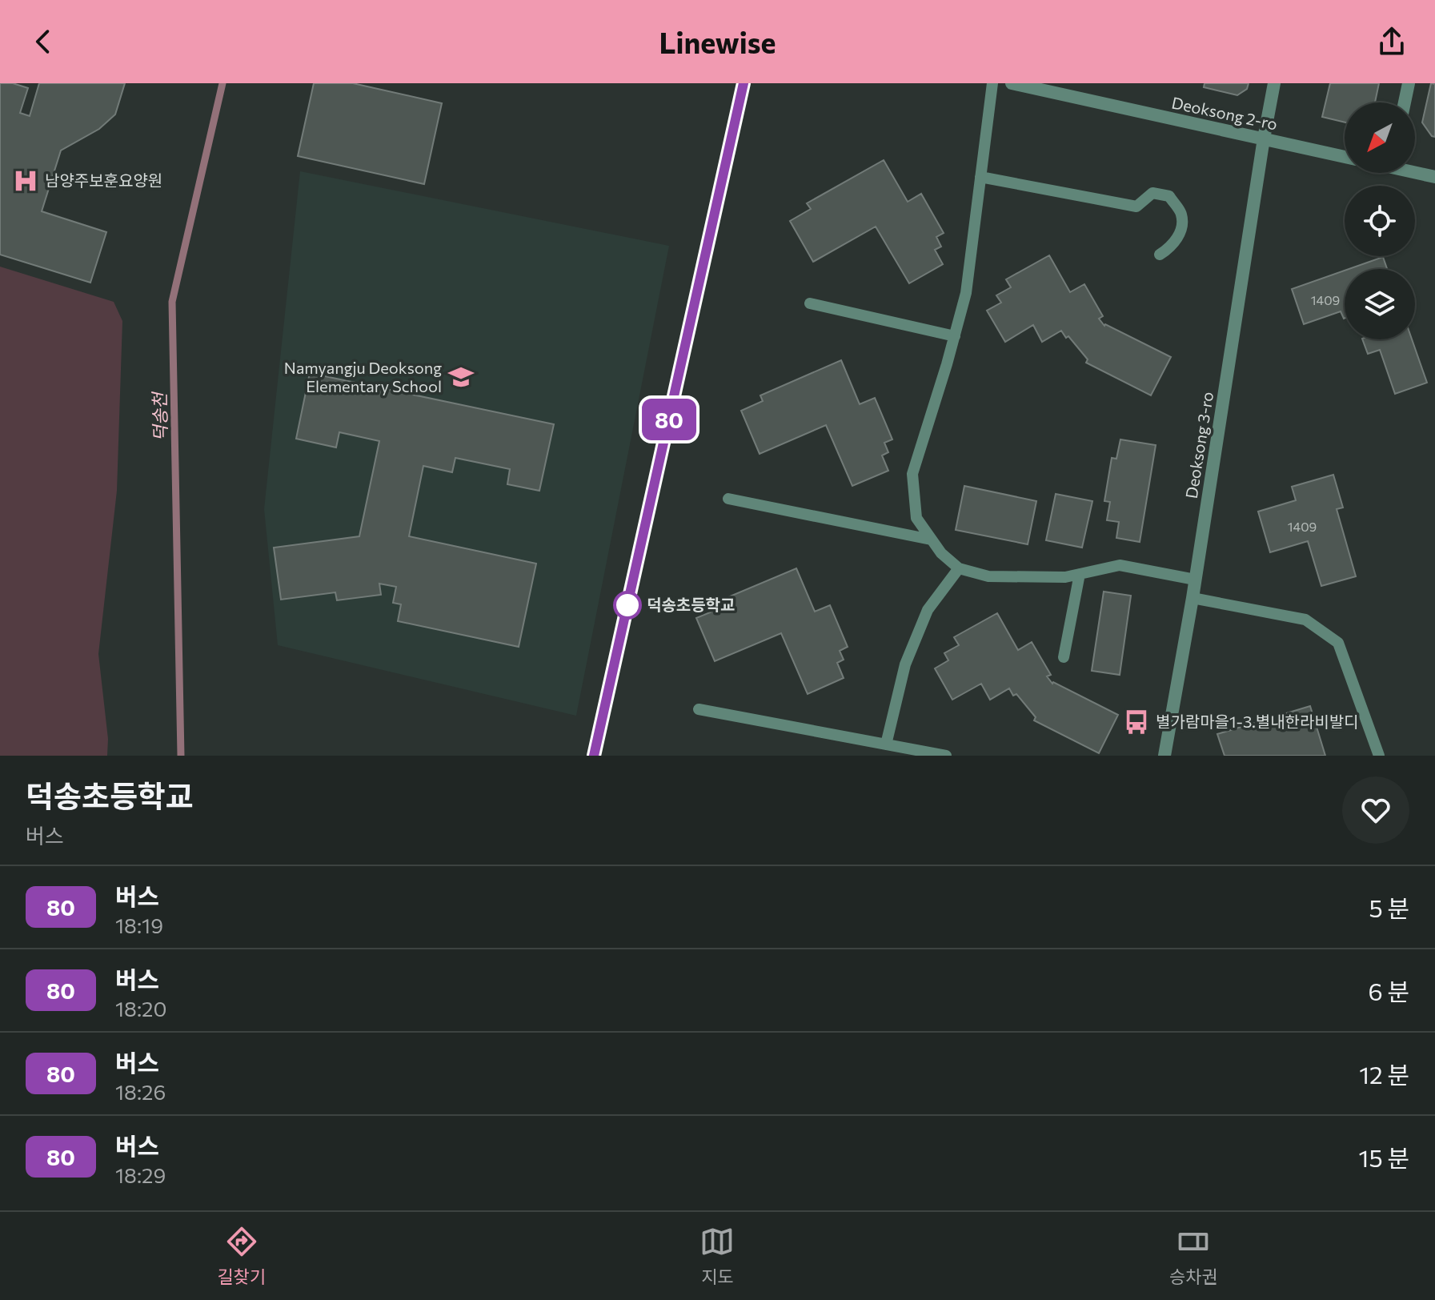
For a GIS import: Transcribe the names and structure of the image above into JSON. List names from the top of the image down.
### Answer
{
  "streets": {
    "street": ["Deoksong 2-ro", "Deoksong 3-ro"]
  },
  "crossings": [
    ["Deoksong 2-ro", "Deoksong 3-ro"]
  ],
  "water": ["덕송천"],
  "places": {
    "hospital": ["남양주보훈요양원"],
    "school or university": ["Namyangju Deoksong Elementary School"],
    "other": ["덕송초등학교"],
    "bus stop": ["별가람마을1-3.별내한라비발디"]
  },
  "lines": ["bus line 80"],
  "house_numbers": ["1409", "1409"],
  "north": "bottom left",
  "page": {
    "header": "Linewise",
    "on_map": "80",
    "heading": ["덕송초등학교", "버스"],
    "list": [
      {
        "mark": "80",
        "name": "버스",
        "note": "18:19",
        "value": "5 분"
      },
      {
        "mark": "80",
        "name": "버스",
        "note": "18:20",
        "value": "6 분"
      },
      {
        "mark": "80",
        "name": "버스",
        "note": "18:26",
        "value": "12 분"
      },
      {
        "mark": "80",
        "name": "버스",
        "note": "18:29",
        "value": "15 분"
      }
    ],
    "tabs": ["길찾기", "지도", "승차권"]
  }
}
